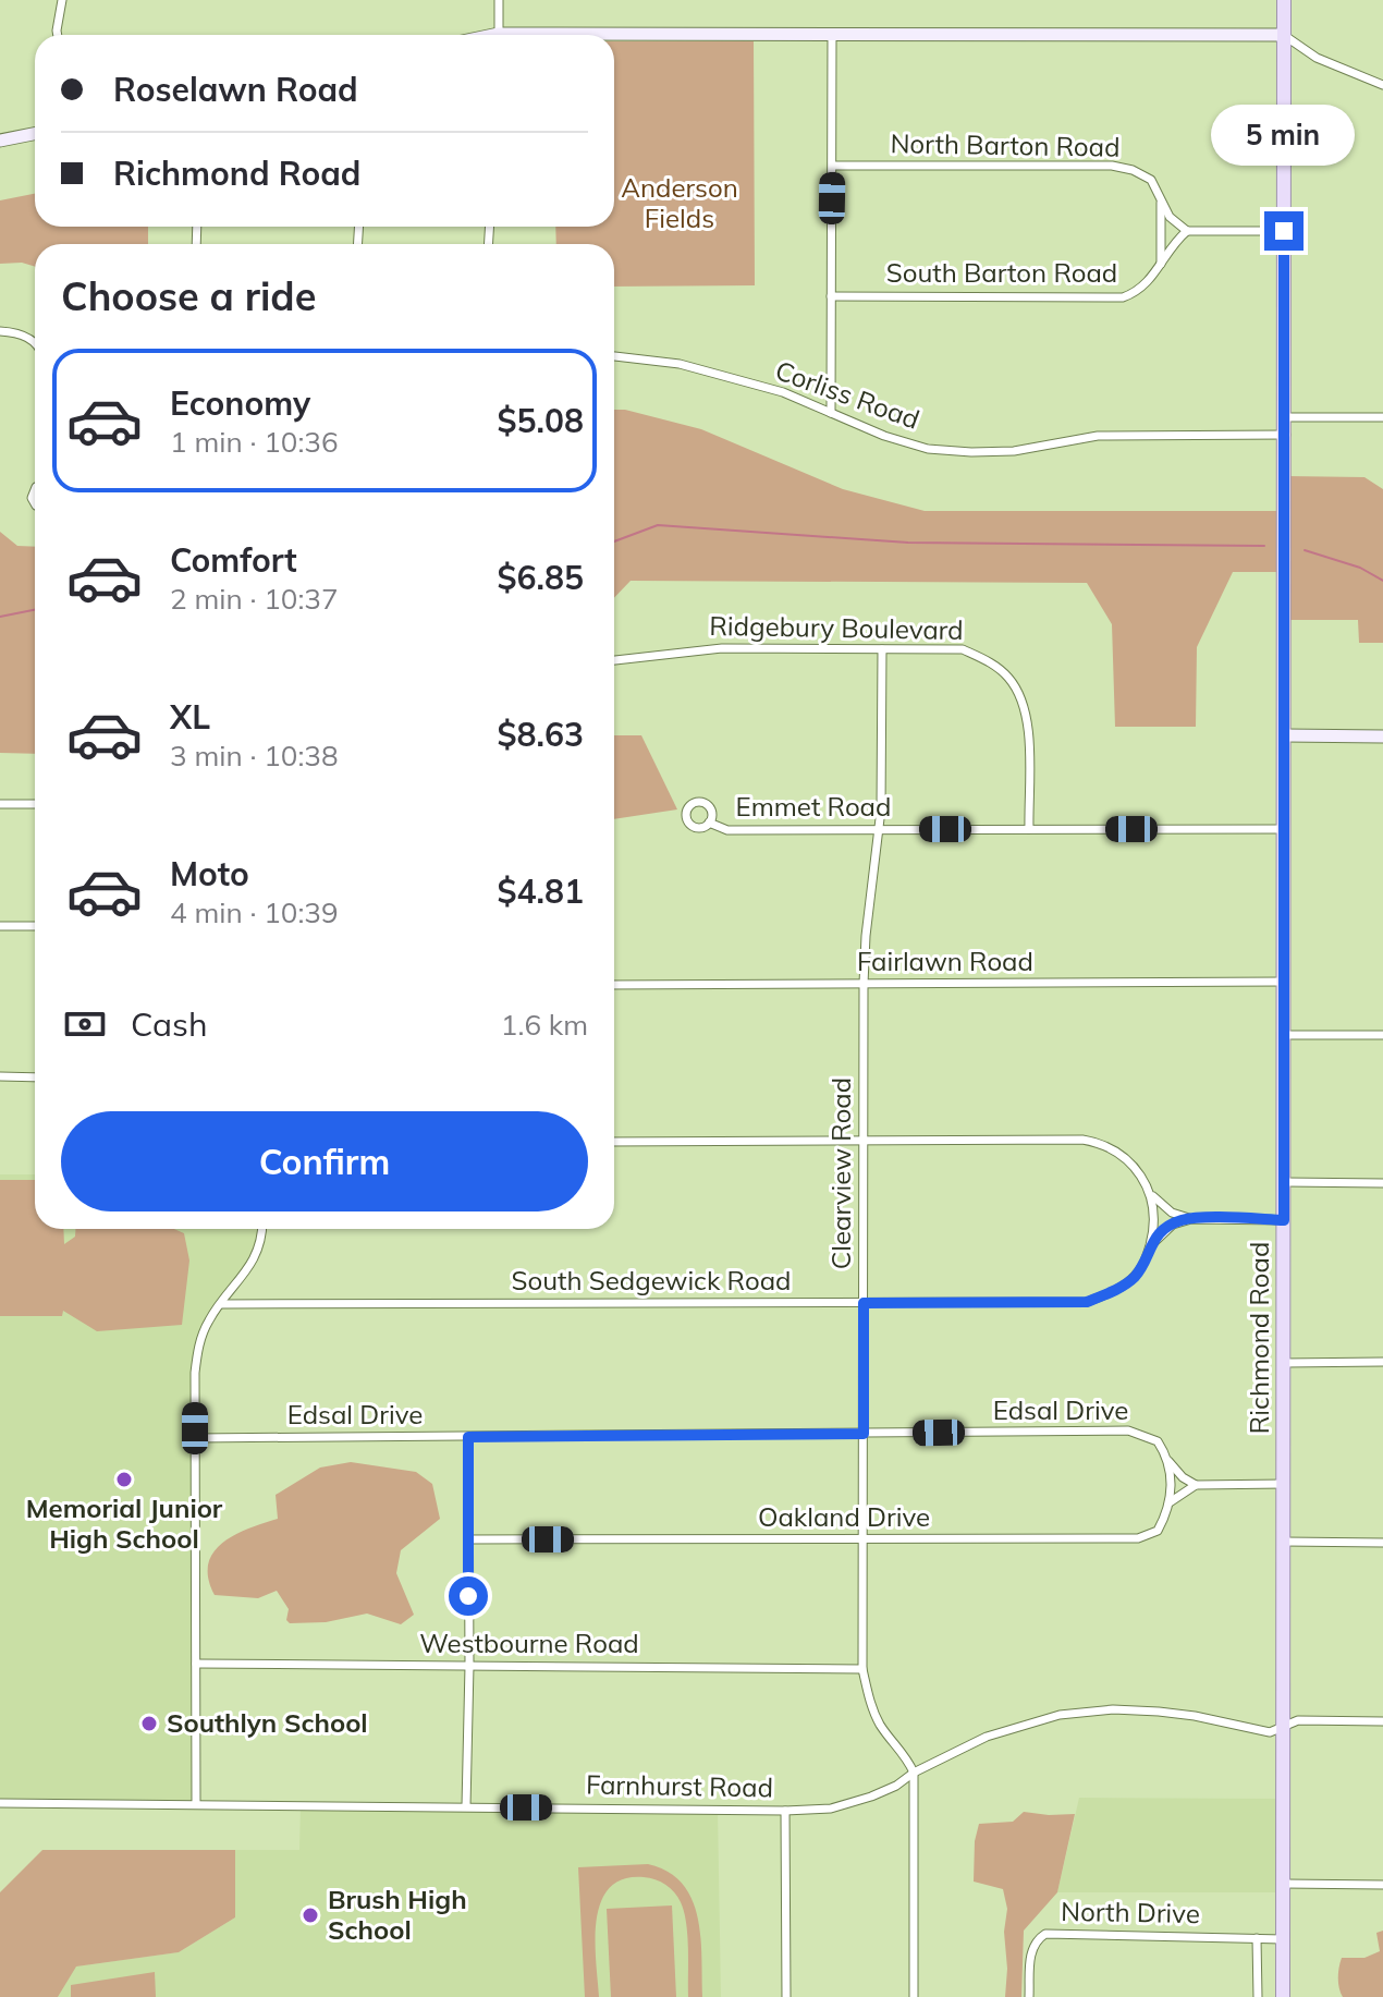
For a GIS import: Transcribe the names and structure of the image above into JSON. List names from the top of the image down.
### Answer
{
  "streets": {
    "main road": ["Richmond Road"],
    "street": [
      "North Barton Road",
      "South Barton Road",
      "Corliss Road",
      "Ridgebury Boulevard",
      "Emmet Road",
      "Fairlawn Road",
      "Clearview Road",
      "South Sedgewick Road",
      "Edsal Drive",
      "Oakland Drive",
      "Westbourne Road",
      "Farnhurst Road",
      "North Drive"
    ]
  },
  "crossings": [
    ["North Barton Road", "South Barton Road"],
    ["Corliss Road", "Richmond Road"],
    ["Ridgebury Boulevard", "Emmet Road"],
    ["Ridgebury Boulevard", "Clearview Road"],
    ["Emmet Road", "Clearview Road"],
    ["Emmet Road", "Richmond Road"],
    ["Fairlawn Road", "Clearview Road"],
    ["Fairlawn Road", "Richmond Road"],
    ["Clearview Road", "South Sedgewick Road"],
    ["Clearview Road", "Edsal Drive"],
    ["Clearview Road", "Oakland Drive"],
    ["Clearview Road", "Westbourne Road"],
    ["Clearview Road", "Farnhurst Road"],
    ["Richmond Road", "Farnhurst Road"],
    ["Richmond Road", "North Drive"]
  ],
  "parks": ["Anderson Fields"],
  "places": ["Memorial Junior High School", "Southlyn School", "Brush High School"],
  "page": {
    "banner": ["Roselawn Road", "Richmond Road"],
    "bubble": "5 min",
    "heading": "Choose a ride",
    "list": [
      {
        "name": "Economy",
        "note": "1 min · 10:36",
        "value": "$5.08"
      },
      {
        "name": "Comfort",
        "note": "2 min · 10:37",
        "value": "$6.85"
      },
      {
        "name": "XL",
        "note": "3 min · 10:38",
        "value": "$8.63"
      },
      {
        "name": "Moto",
        "note": "4 min · 10:39",
        "value": "$4.81"
      }
    ],
    "pay": ["Cash", "1.6 km"],
    "buttons": "Confirm"
  }
}
